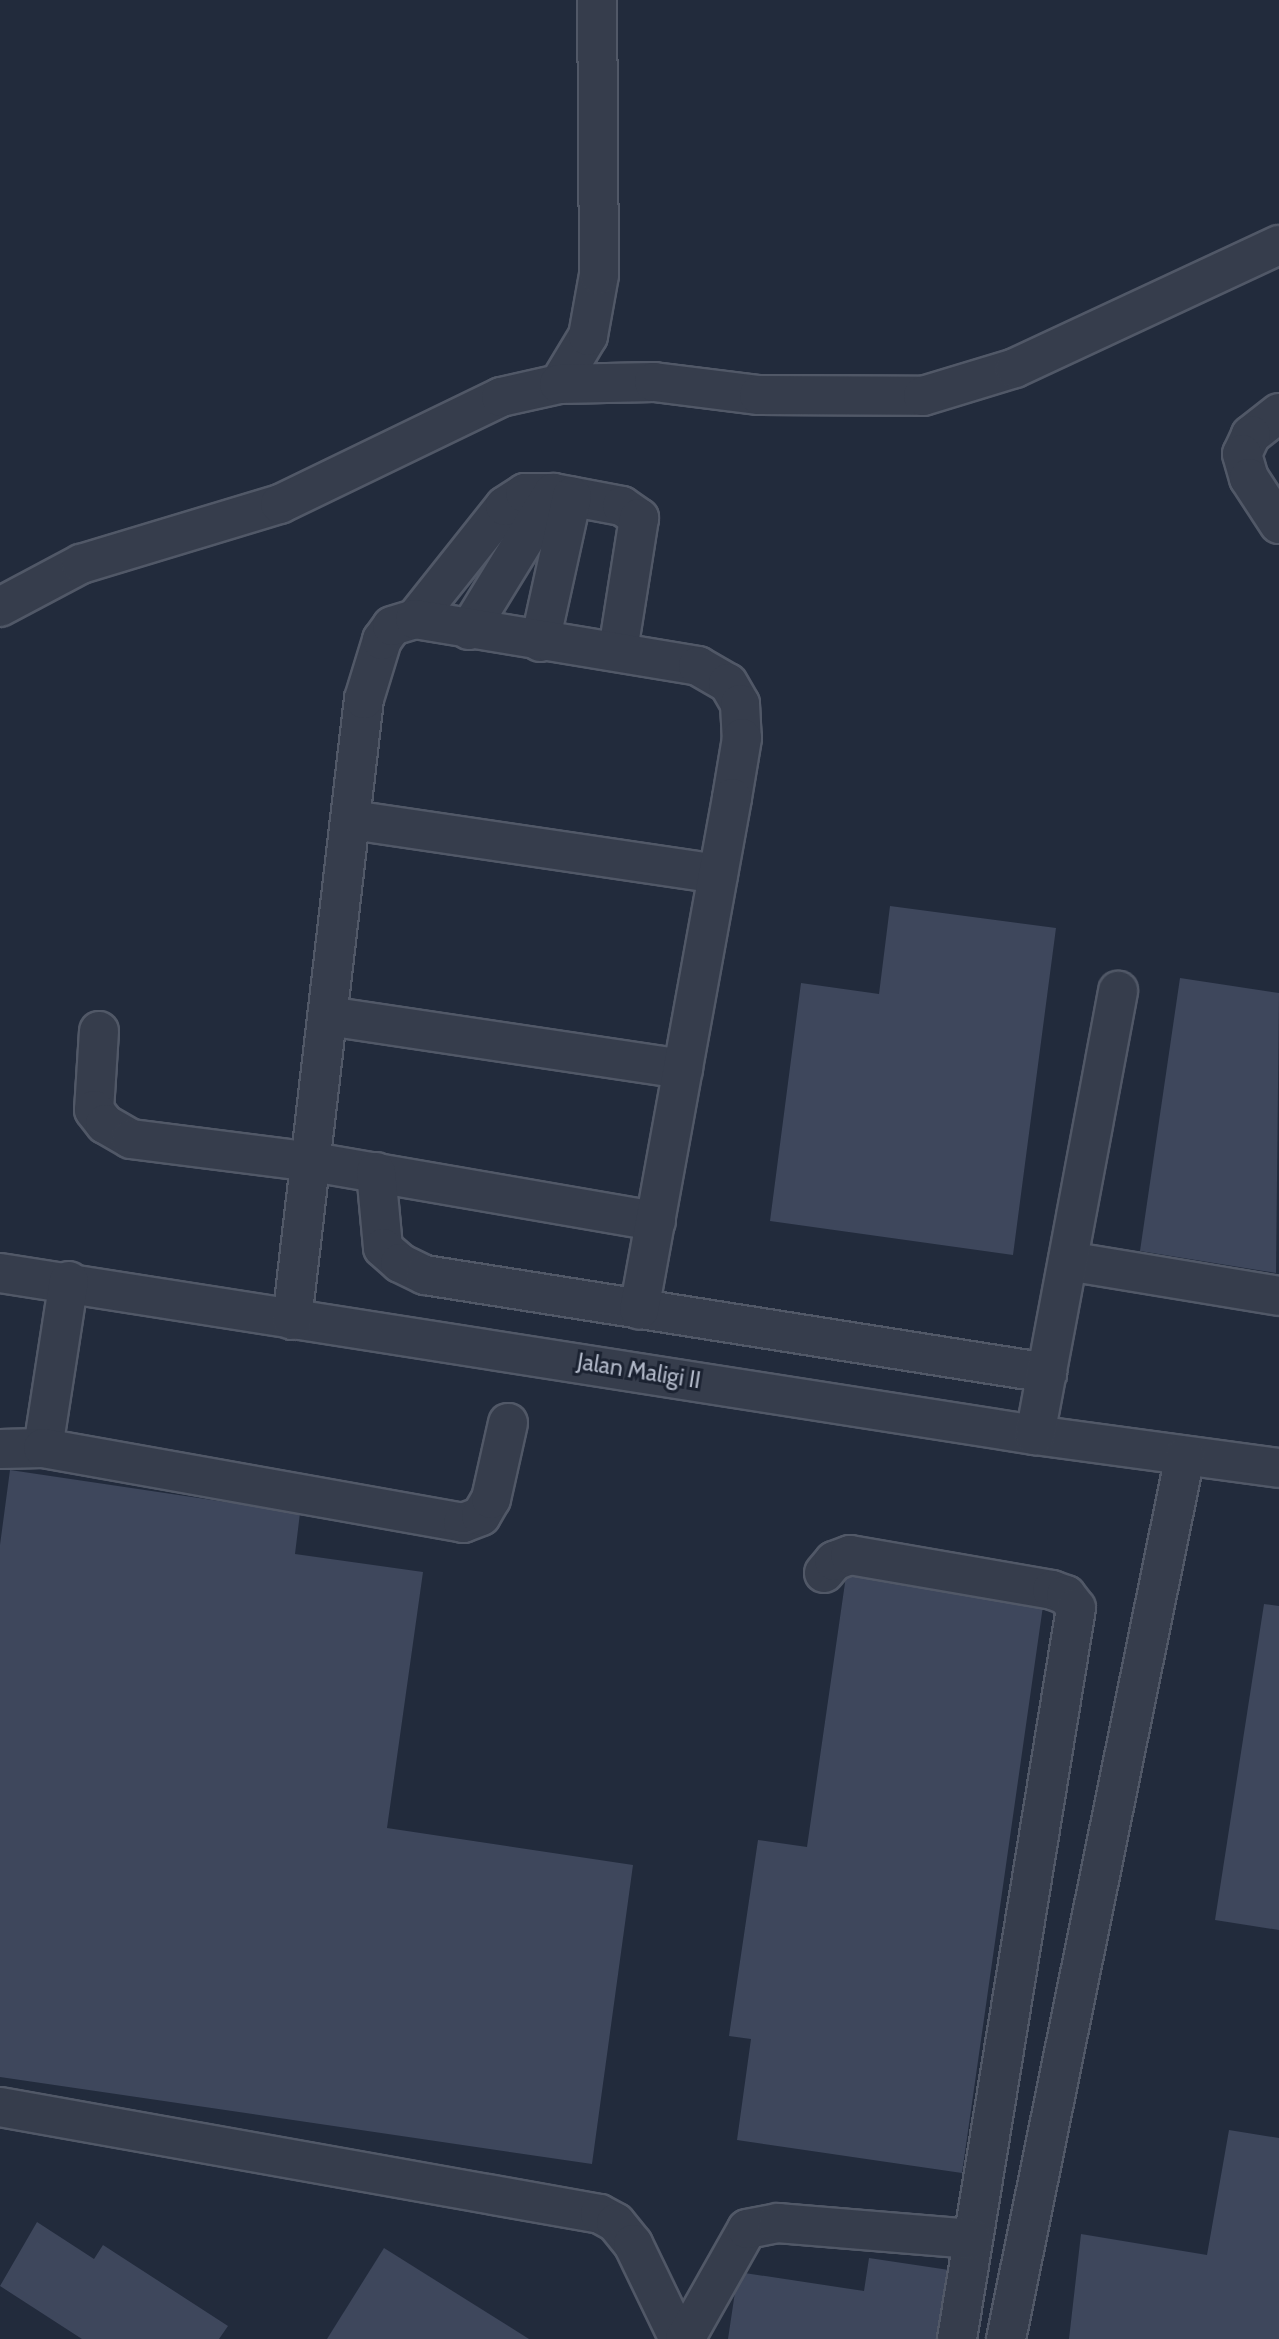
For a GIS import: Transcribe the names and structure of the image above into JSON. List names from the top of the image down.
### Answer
{
  "streets": {
    "street": ["Jalan Maligi II"]
  }
}
